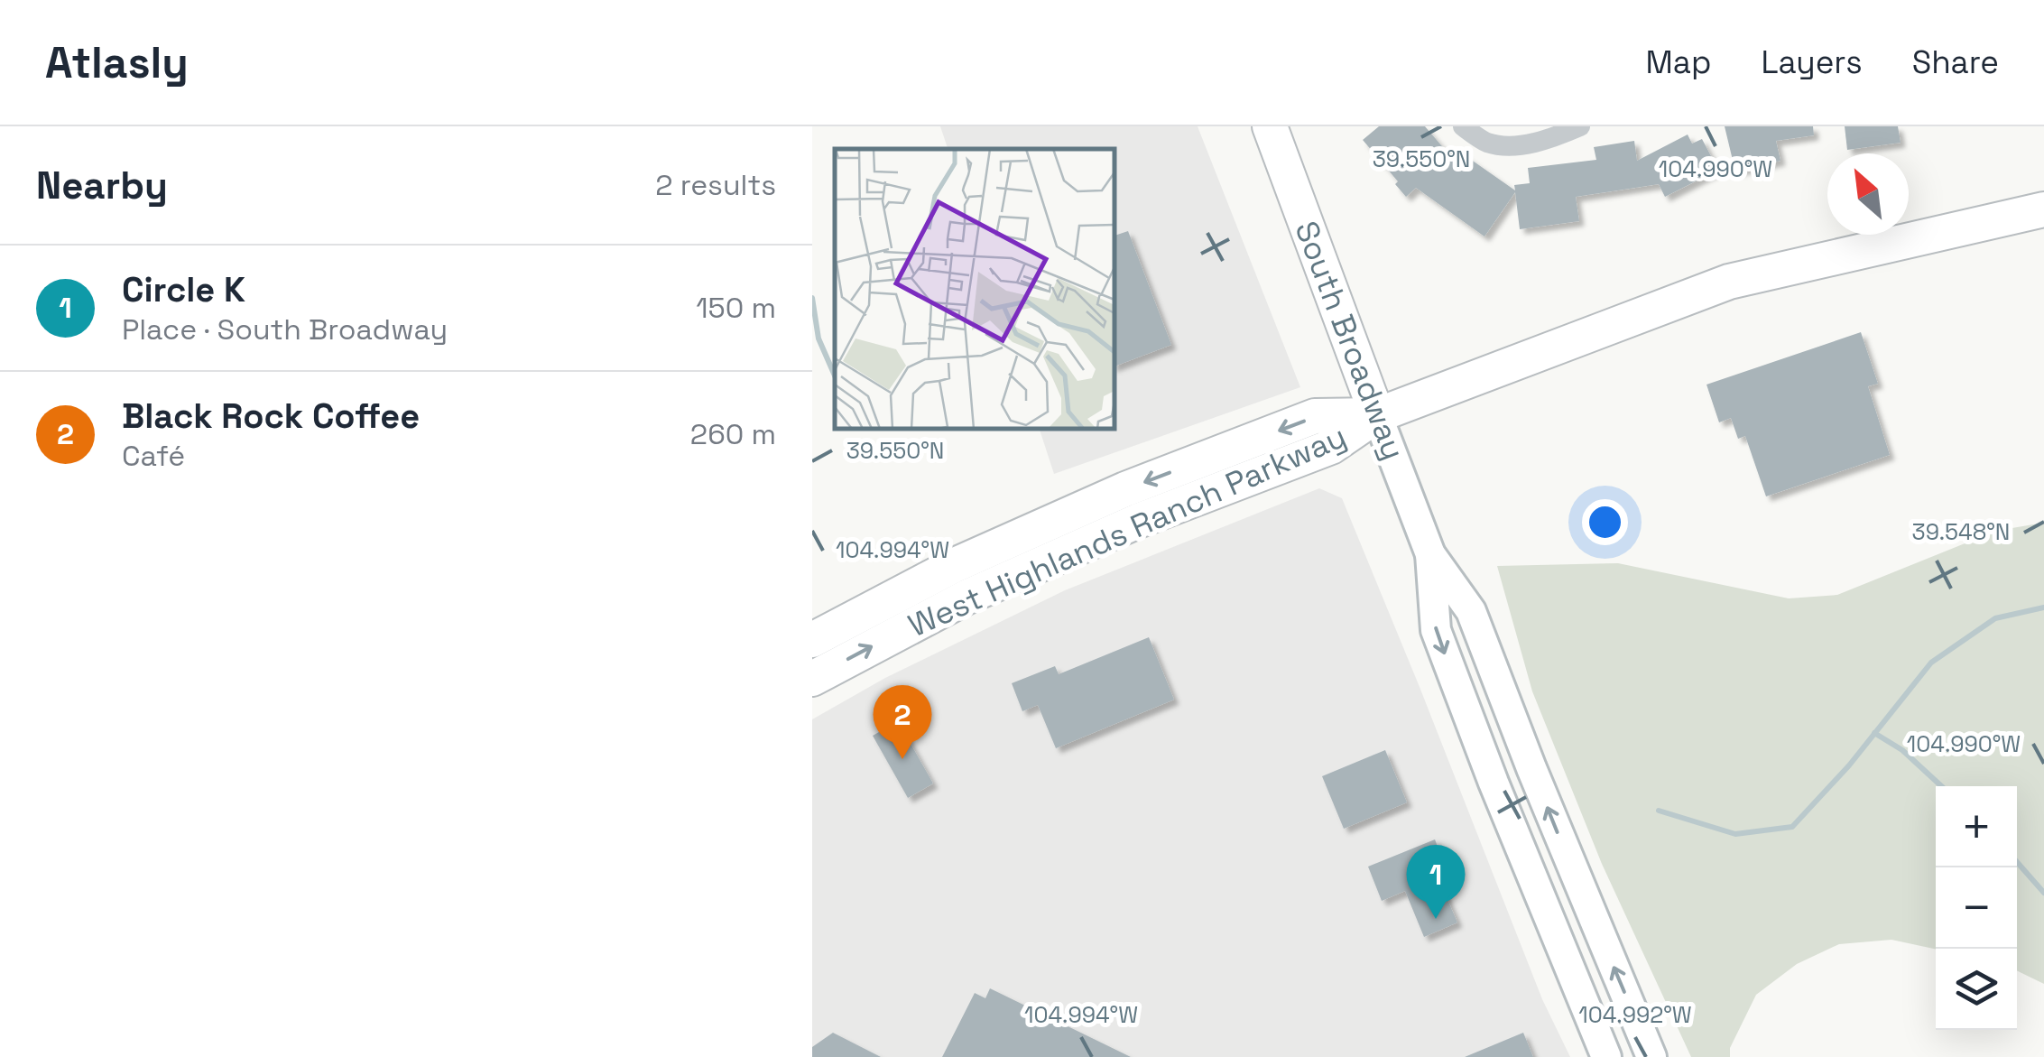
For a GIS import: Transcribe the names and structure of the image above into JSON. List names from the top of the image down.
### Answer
{
  "streets": {
    "main road": ["South Broadway", "West Highlands Ranch Parkway"]
  },
  "crossings": [
    ["South Broadway", "West Highlands Ranch Parkway"]
  ],
  "north": "top left",
  "page": {
    "header": "Atlasly",
    "nav": ["Map", "Layers", "Share"],
    "heading": ["Nearby", "2 results"],
    "list": [
      {
        "mark": "1",
        "name": "Circle K",
        "note": "Place · South Broadway",
        "value": "150 m"
      },
      {
        "mark": "2",
        "name": "Black Rock Coffee",
        "note": "Café",
        "value": "260 m"
      }
    ],
    "pins": ["2", "1"],
    "map_buttons": ["+", "−"]
  },
  "coordinates": [
    "39.550°N",
    "104.990°W",
    "39.548°N",
    "104.994°W",
    "104.992°W"
  ]
}
